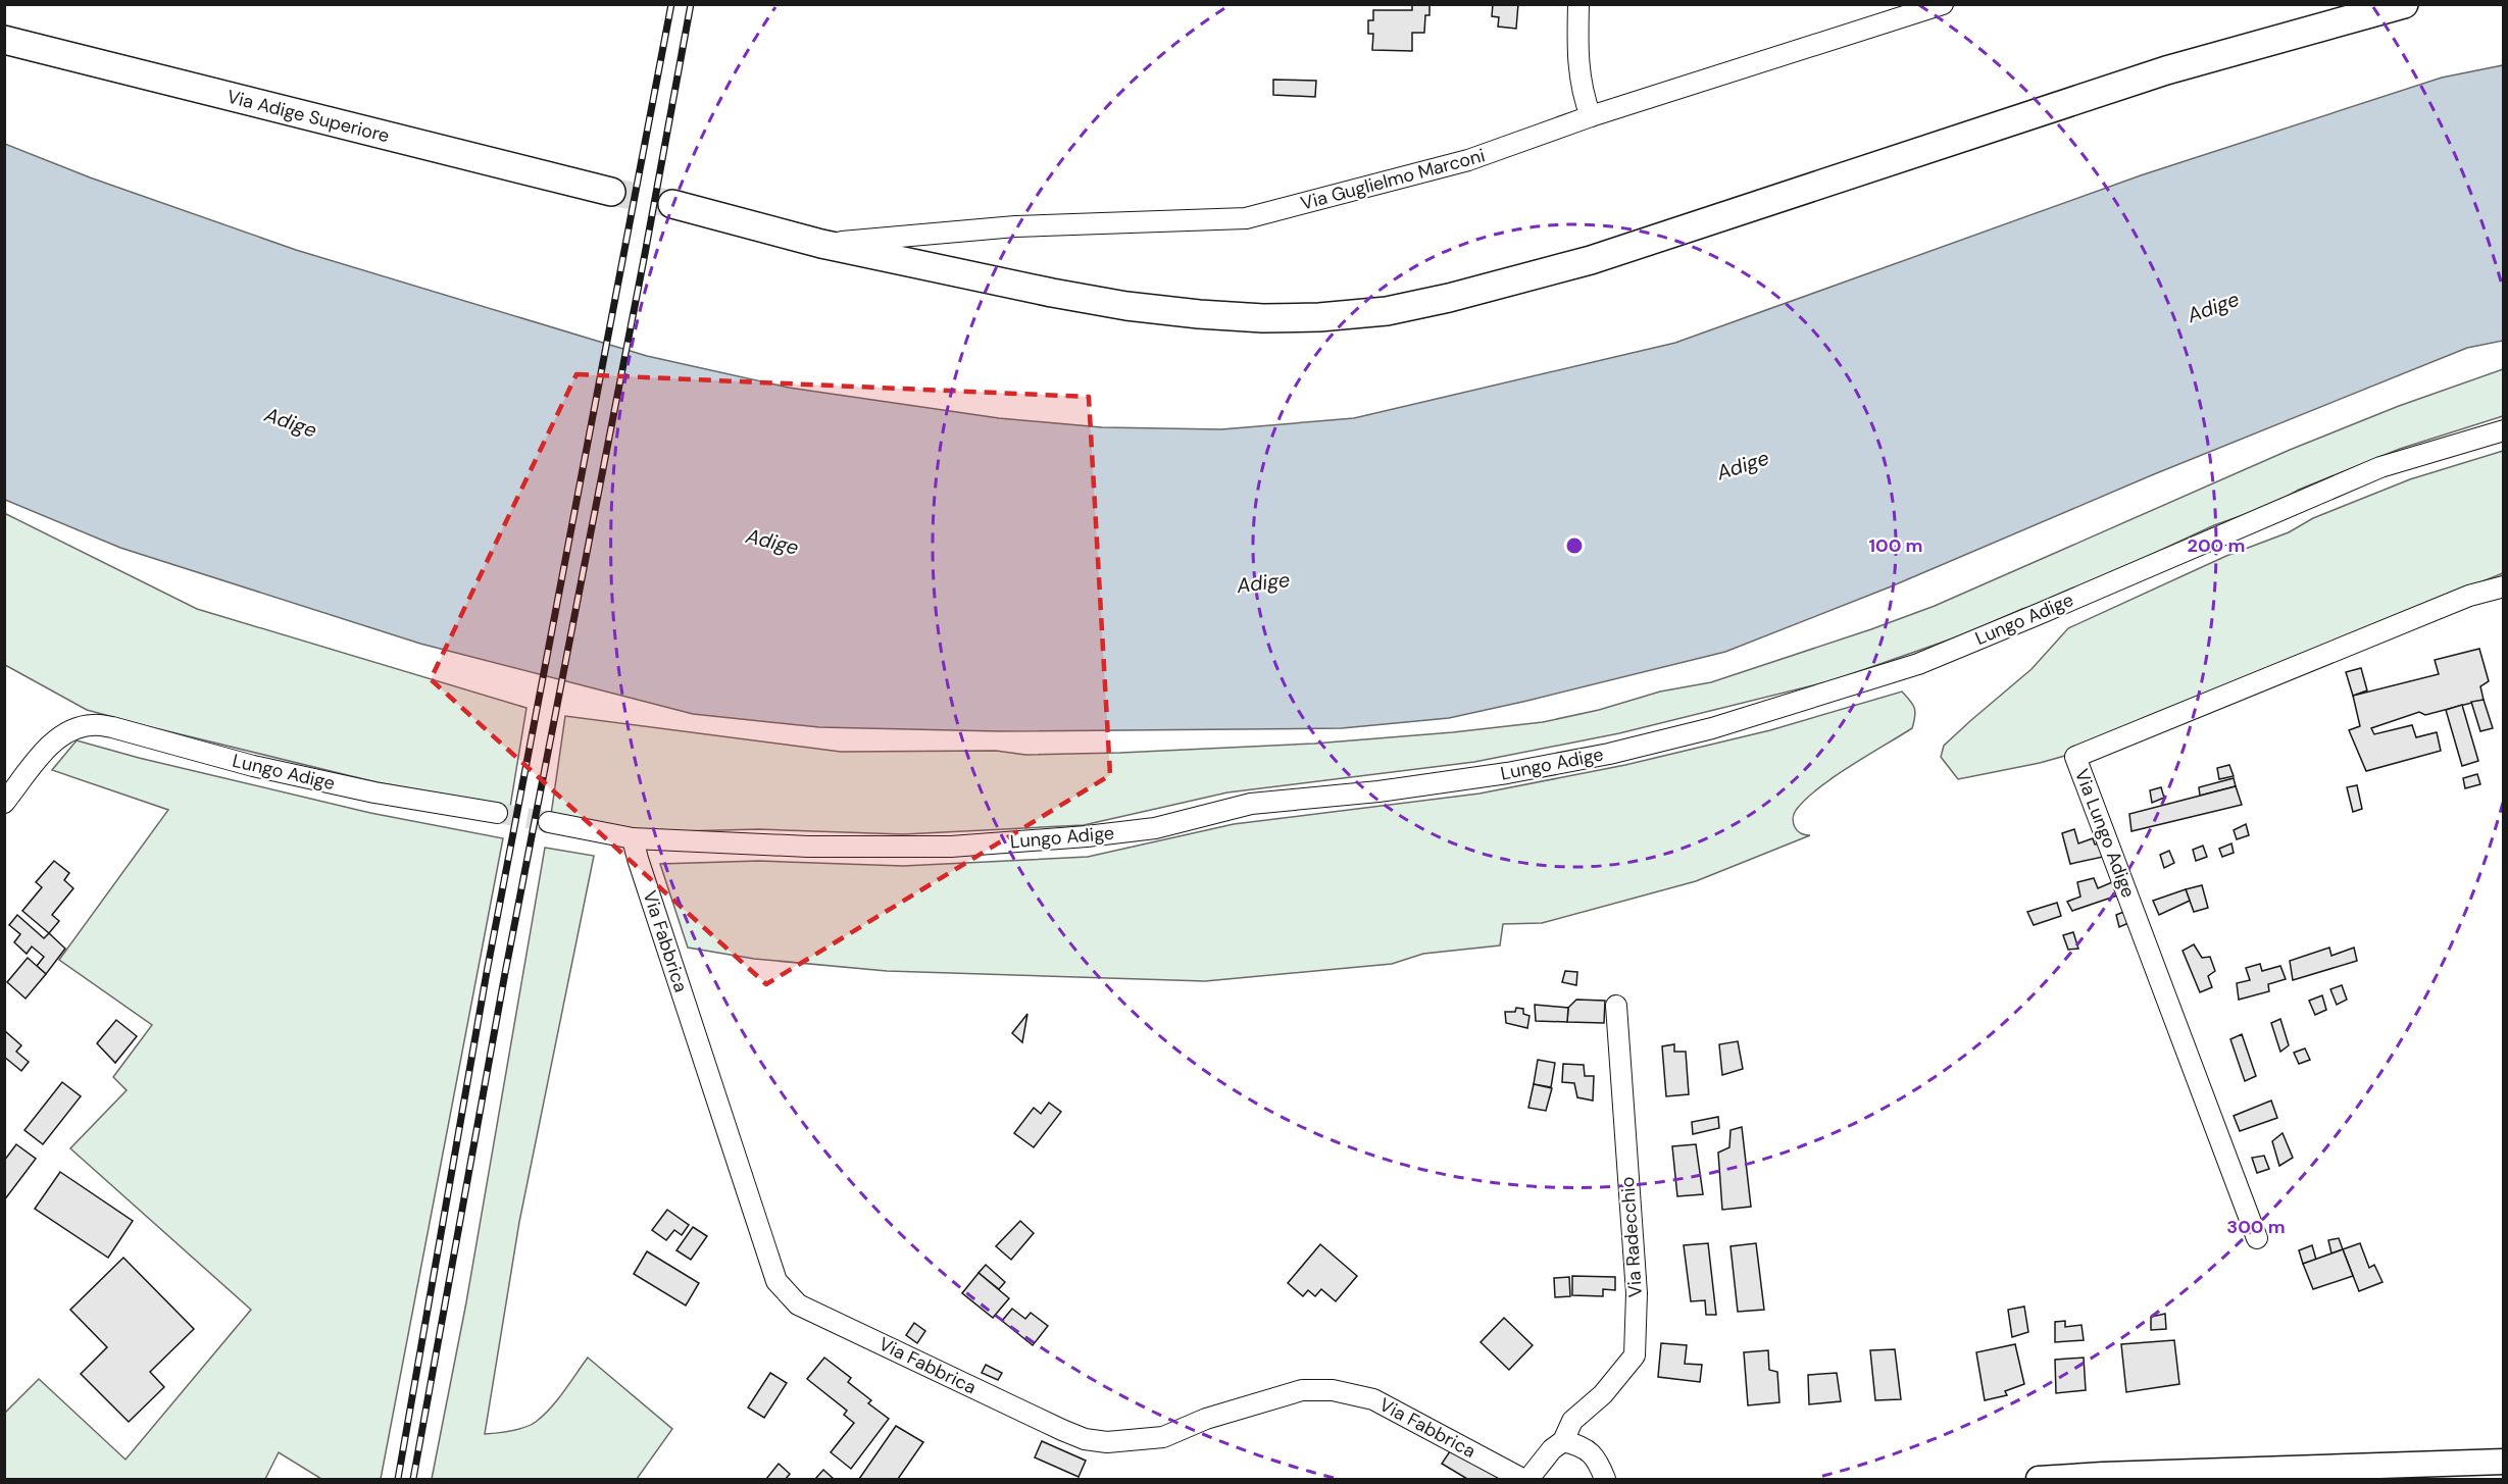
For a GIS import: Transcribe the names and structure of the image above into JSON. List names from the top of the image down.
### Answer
{
  "streets": {
    "main road": ["Via Adige Superiore"],
    "street": [
      "Via Guglielmo Marconi",
      "Lungo Adige",
      "Via Lungo Adige",
      "Via Fabbrica",
      "Via Radecchio"
    ]
  },
  "crossings": [
    ["Lungo Adige", "Via Fabbrica"]
  ],
  "water": ["Adige"],
  "rings": ["100 m", "200 m", "300 m"]
}
